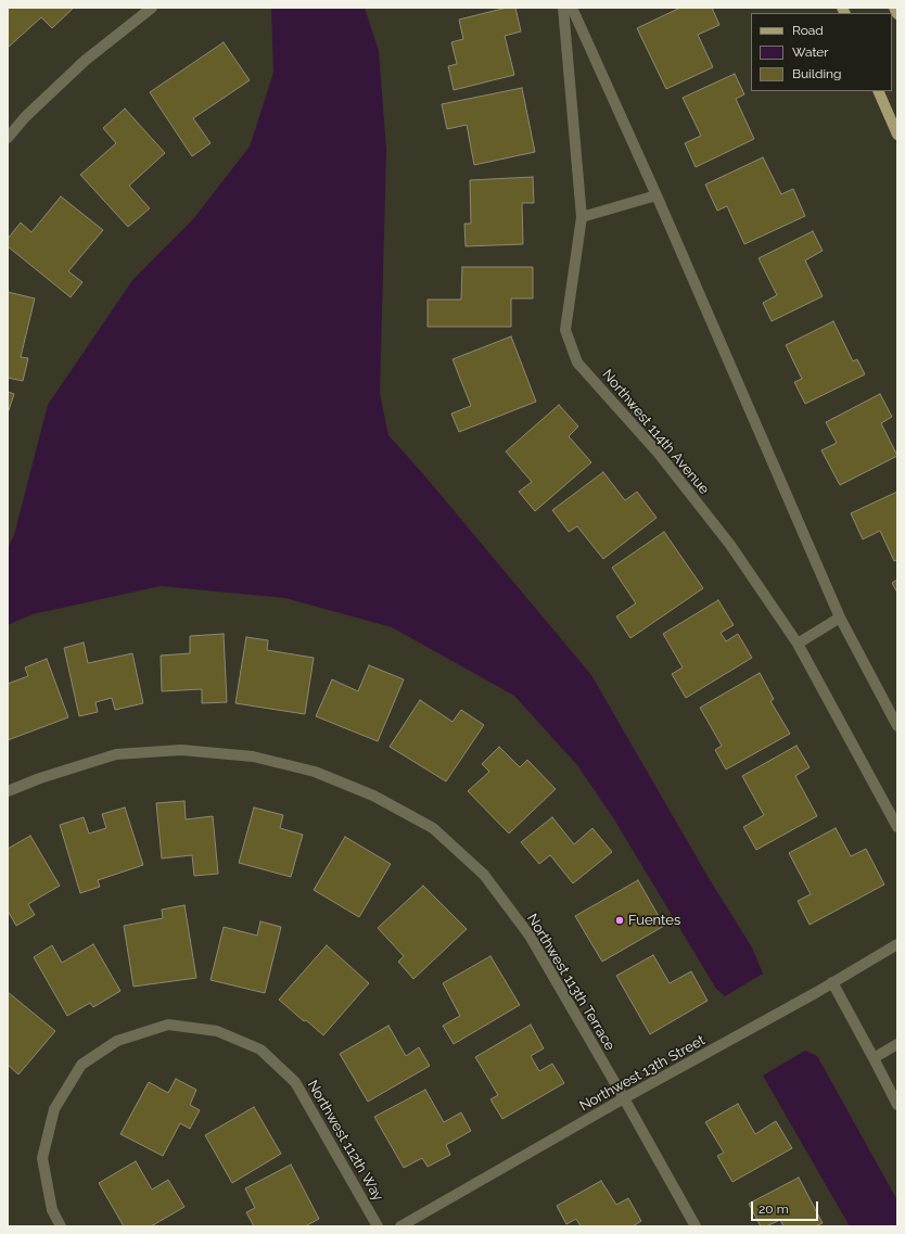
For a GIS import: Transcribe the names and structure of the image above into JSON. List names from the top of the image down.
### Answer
{
  "streets": {
    "street": [
      "Northwest 114th Avenue",
      "Northwest 113th Terrace",
      "Northwest 13th Street",
      "Northwest 112th Way"
    ]
  },
  "crossings": [
    ["Northwest 113th Terrace", "Northwest 13th Street"]
  ],
  "places": ["Fuentes"],
  "legend": ["Road", "Water", "Building"],
  "scale_bar": "20 m"
}
